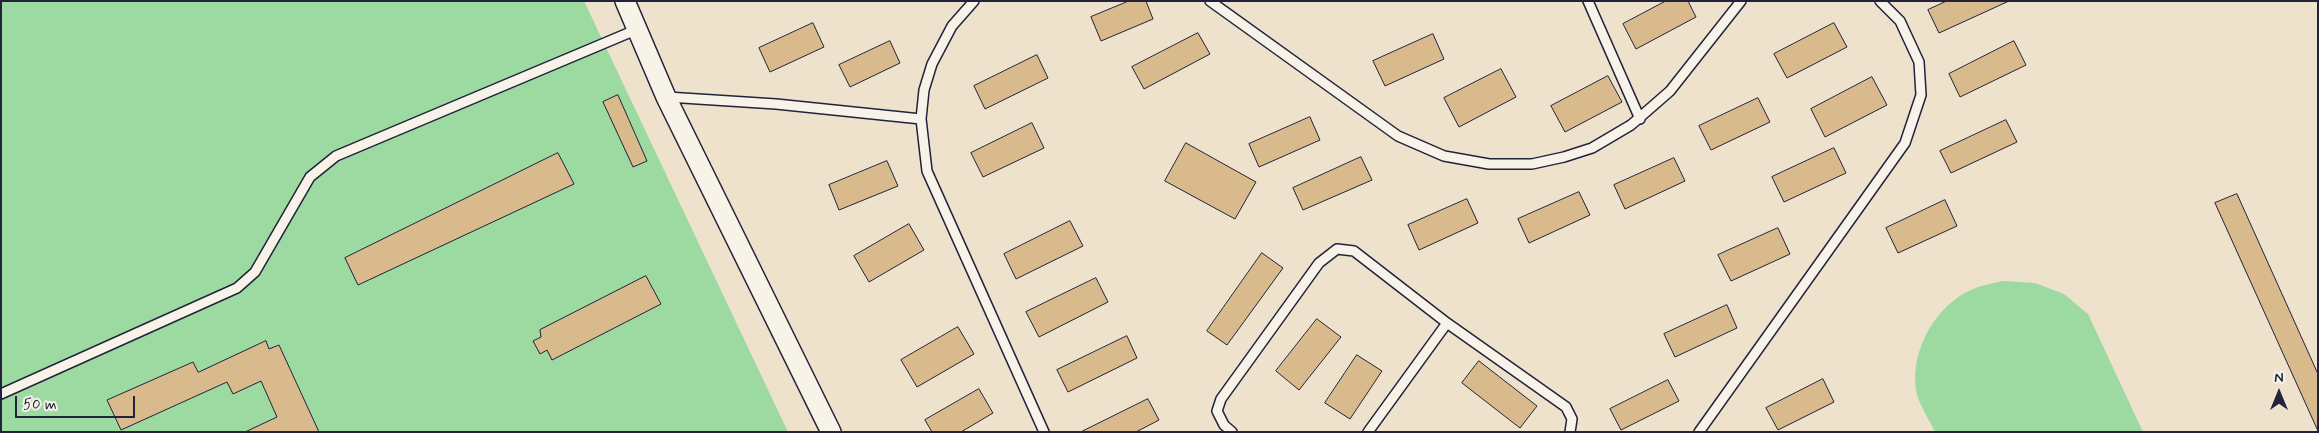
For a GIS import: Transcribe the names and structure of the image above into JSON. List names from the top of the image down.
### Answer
{
  "scale_bar": "50 m",
  "north": "top"
}
